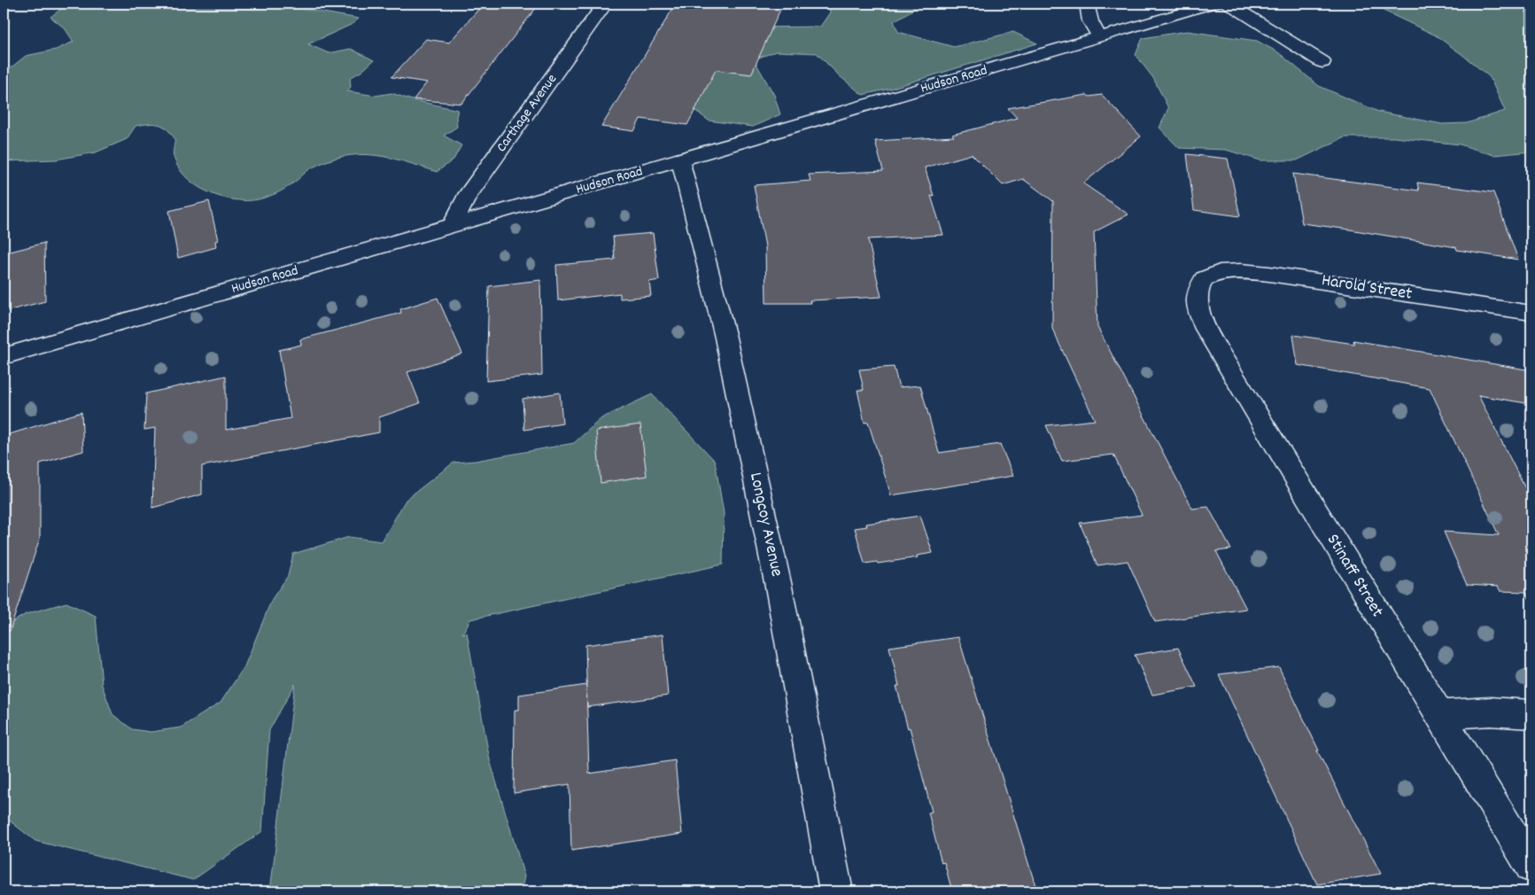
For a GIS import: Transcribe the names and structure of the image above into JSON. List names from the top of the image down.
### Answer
{
  "streets": {
    "street": [
      "Hudson Road",
      "Carthage Avenue",
      "Harold Street",
      "Longcoy Avenue",
      "Stinaff Street"
    ]
  },
  "crossings": [
    ["Hudson Road", "Carthage Avenue"],
    ["Hudson Road", "Longcoy Avenue"],
    ["Harold Street", "Stinaff Street"]
  ]
}
